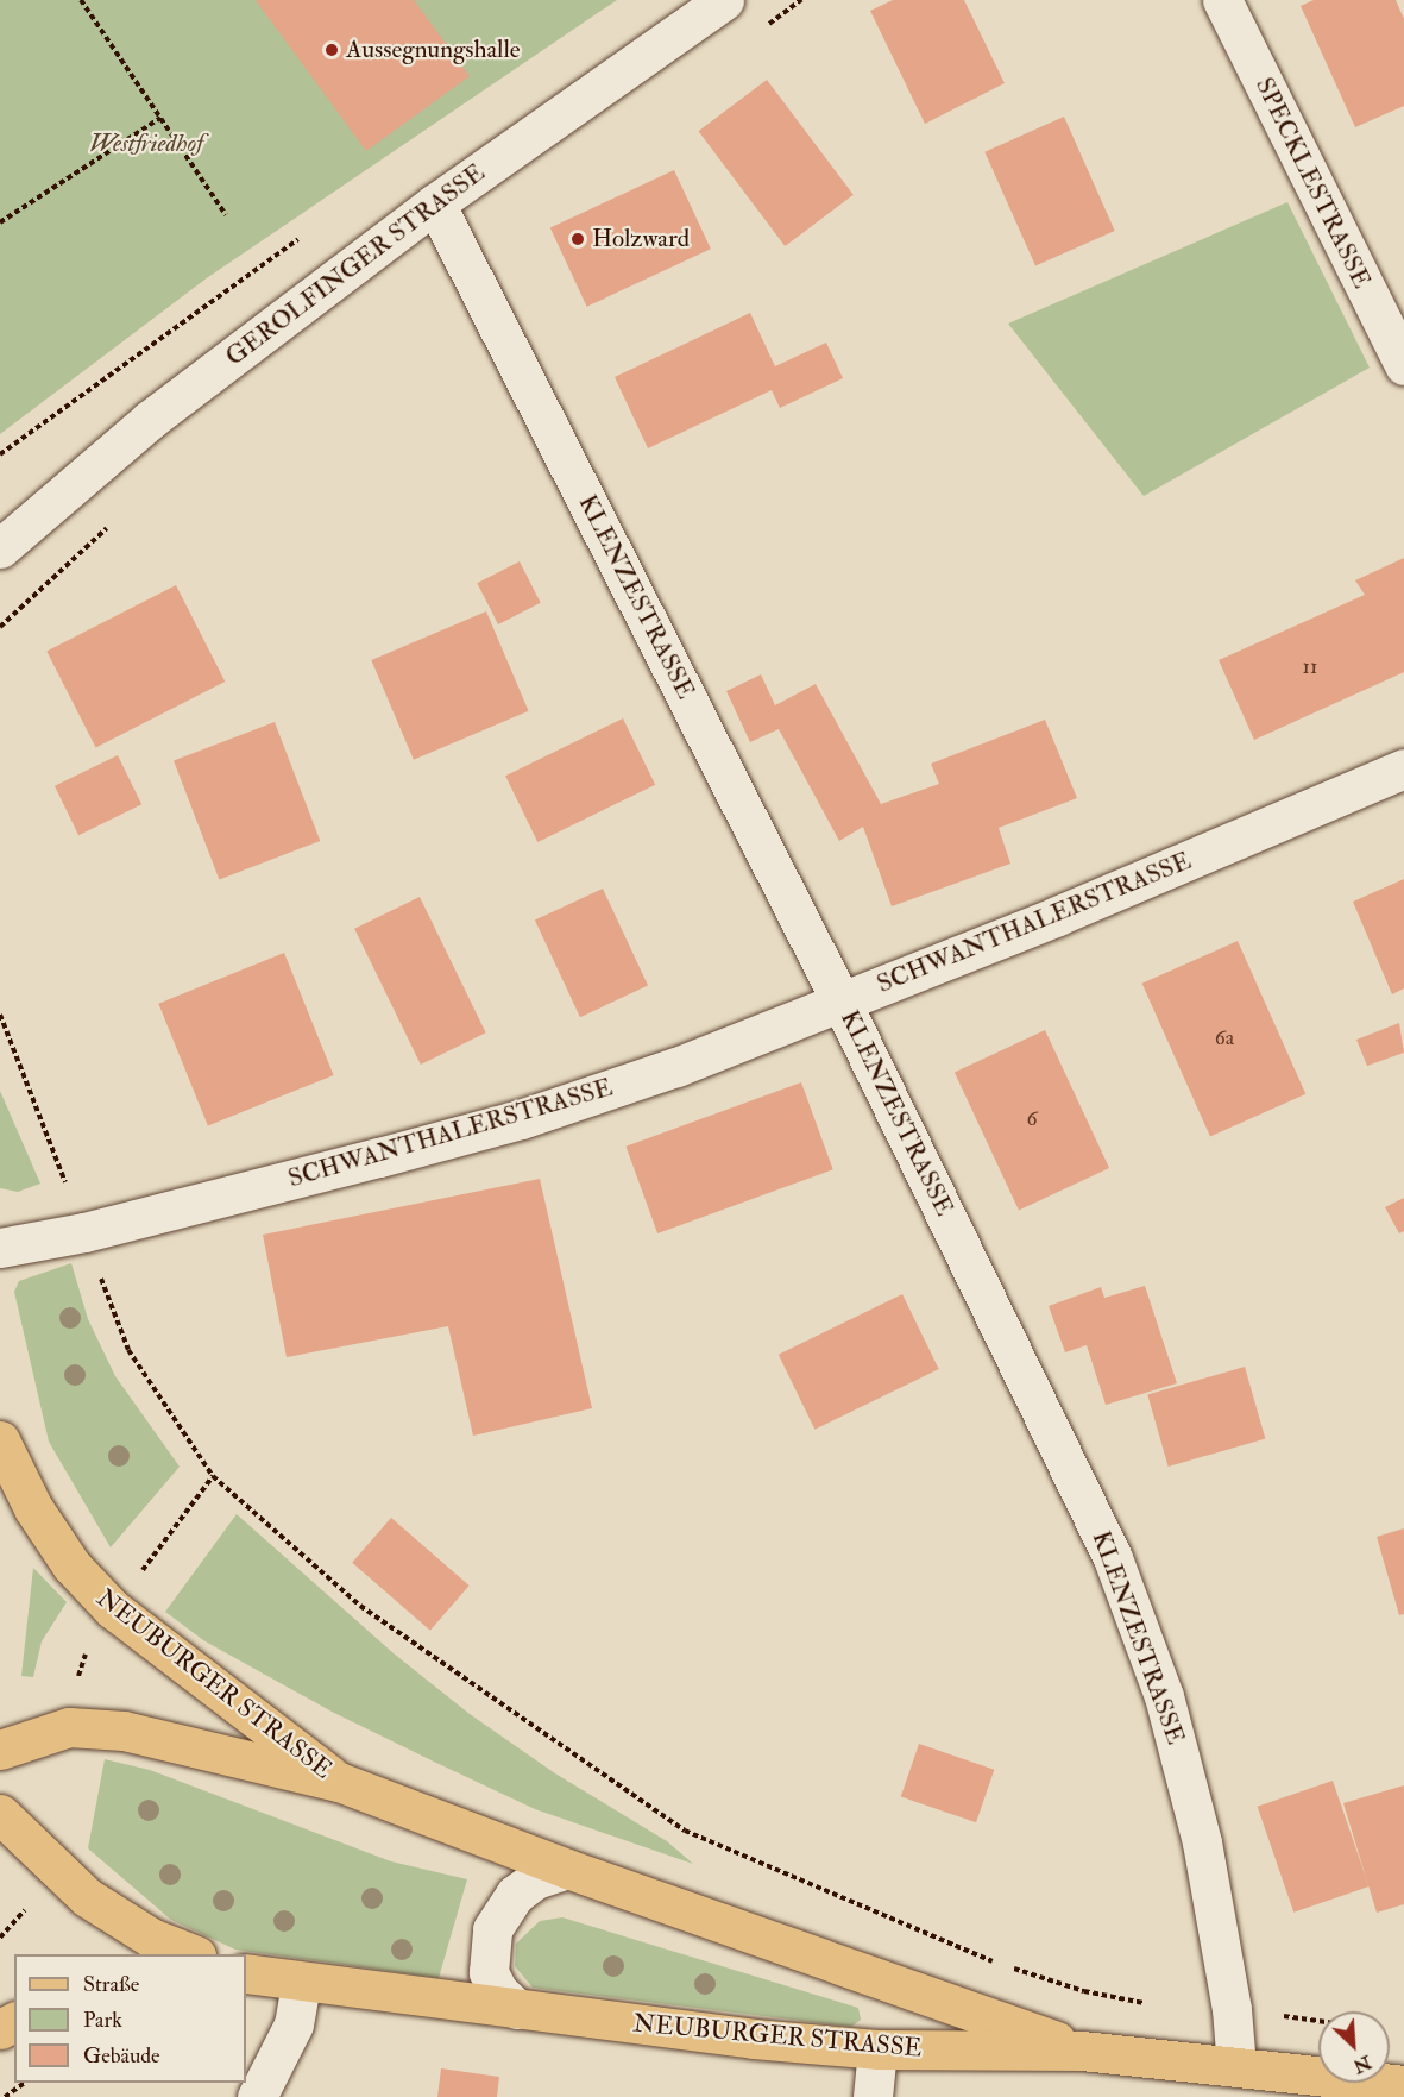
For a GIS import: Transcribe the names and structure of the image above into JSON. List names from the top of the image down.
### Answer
{
  "streets": {
    "main road": ["NEUBURGER STRASSE"],
    "street": [
      "SPECKLESTRASSE",
      "GEROLFINGER STRASSE",
      "KLENZESTRASSE",
      "SCHWANTHALERSTRASSE"
    ]
  },
  "crossings": [
    ["GEROLFINGER STRASSE", "KLENZESTRASSE"],
    ["KLENZESTRASSE", "SCHWANTHALERSTRASSE"],
    ["KLENZESTRASSE", "NEUBURGER STRASSE"]
  ],
  "parks": ["Westfriedhof"],
  "places": ["Aussegnungshalle", "Holzward"],
  "house_numbers": ["11", "6a", "6"],
  "legend": ["Straße", "Park", "Gebäude"],
  "north": "bottom right"
}
